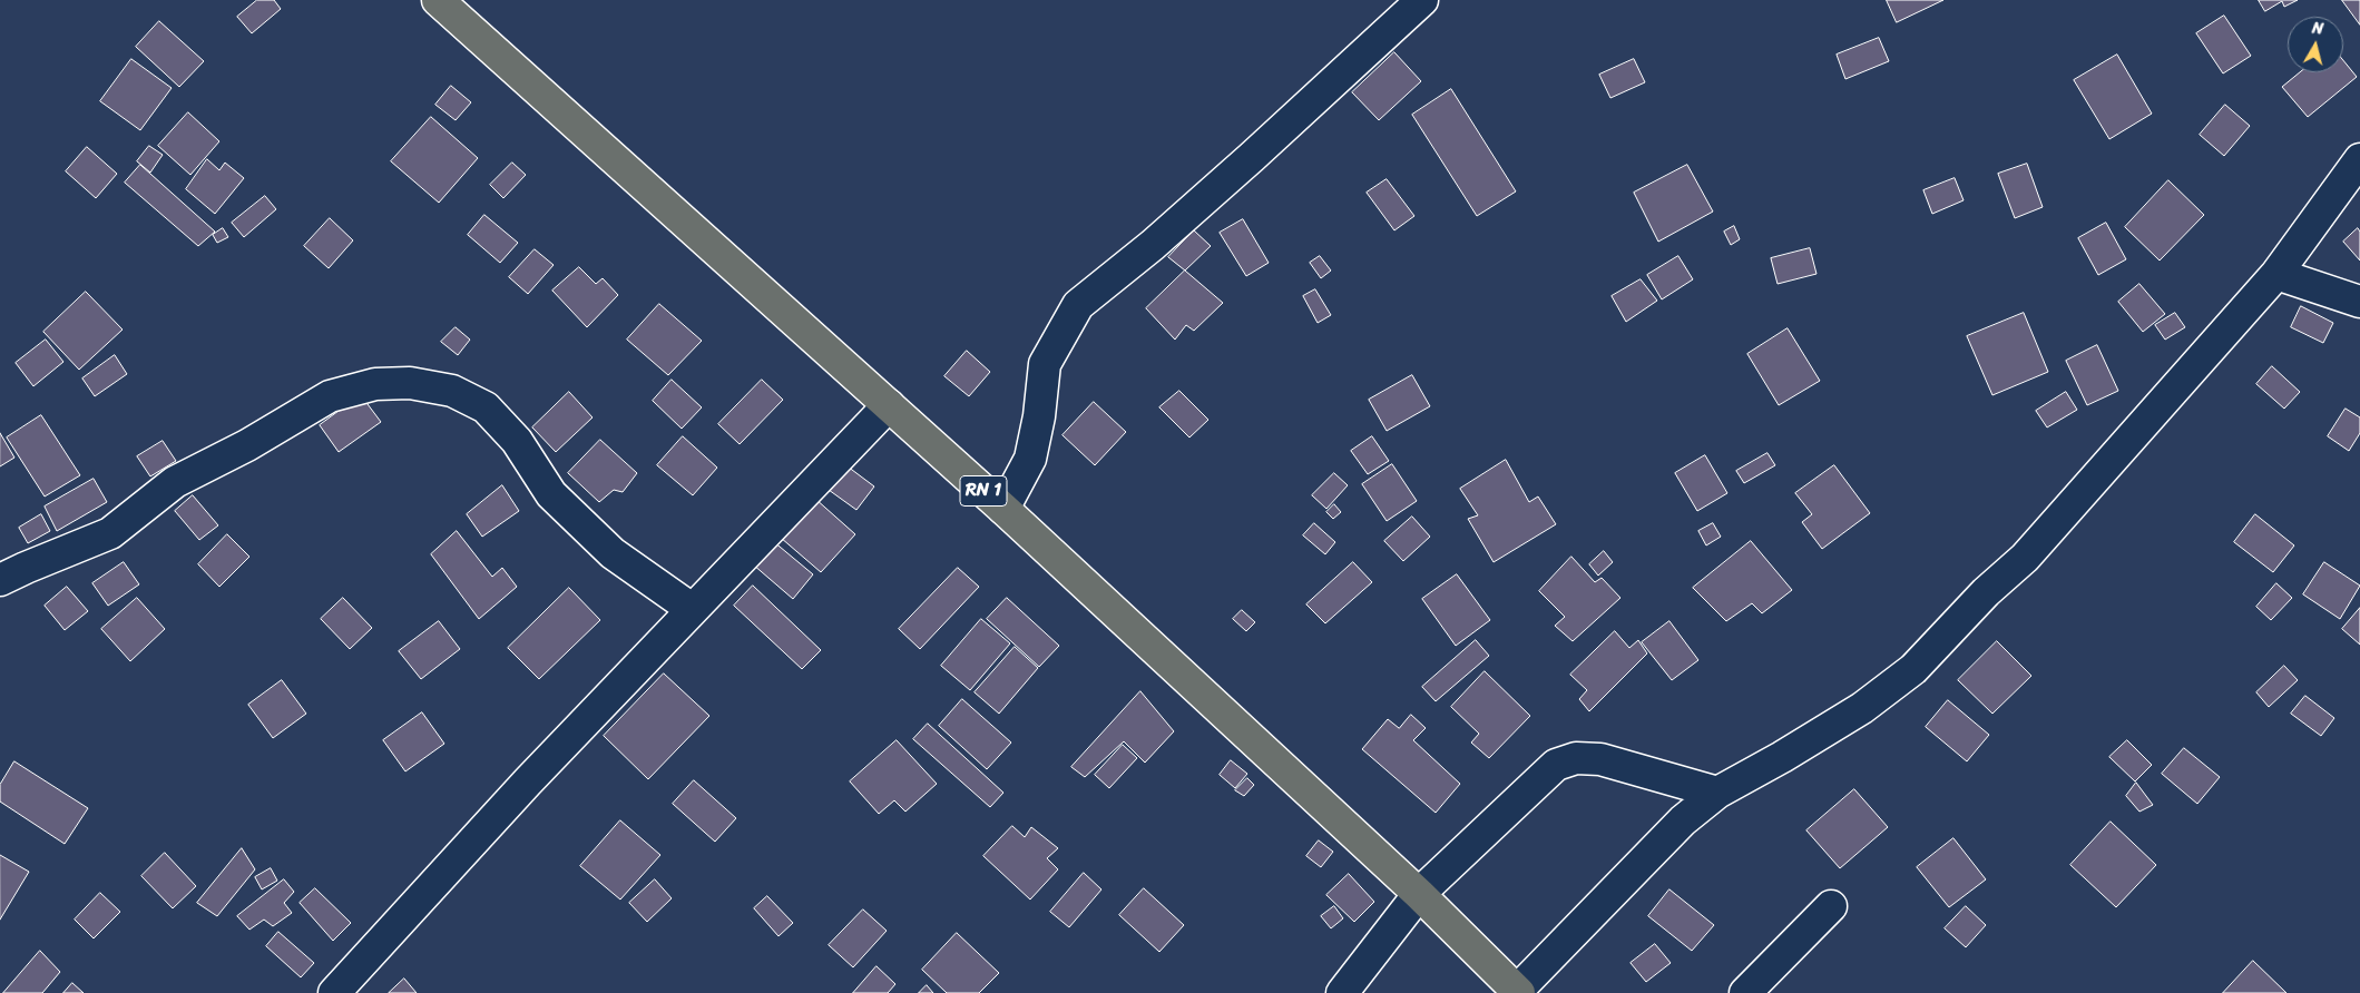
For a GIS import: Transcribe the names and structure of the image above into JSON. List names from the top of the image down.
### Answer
{
  "streets": {
    "main road": ["RN 1"]
  },
  "north": "top"
}
